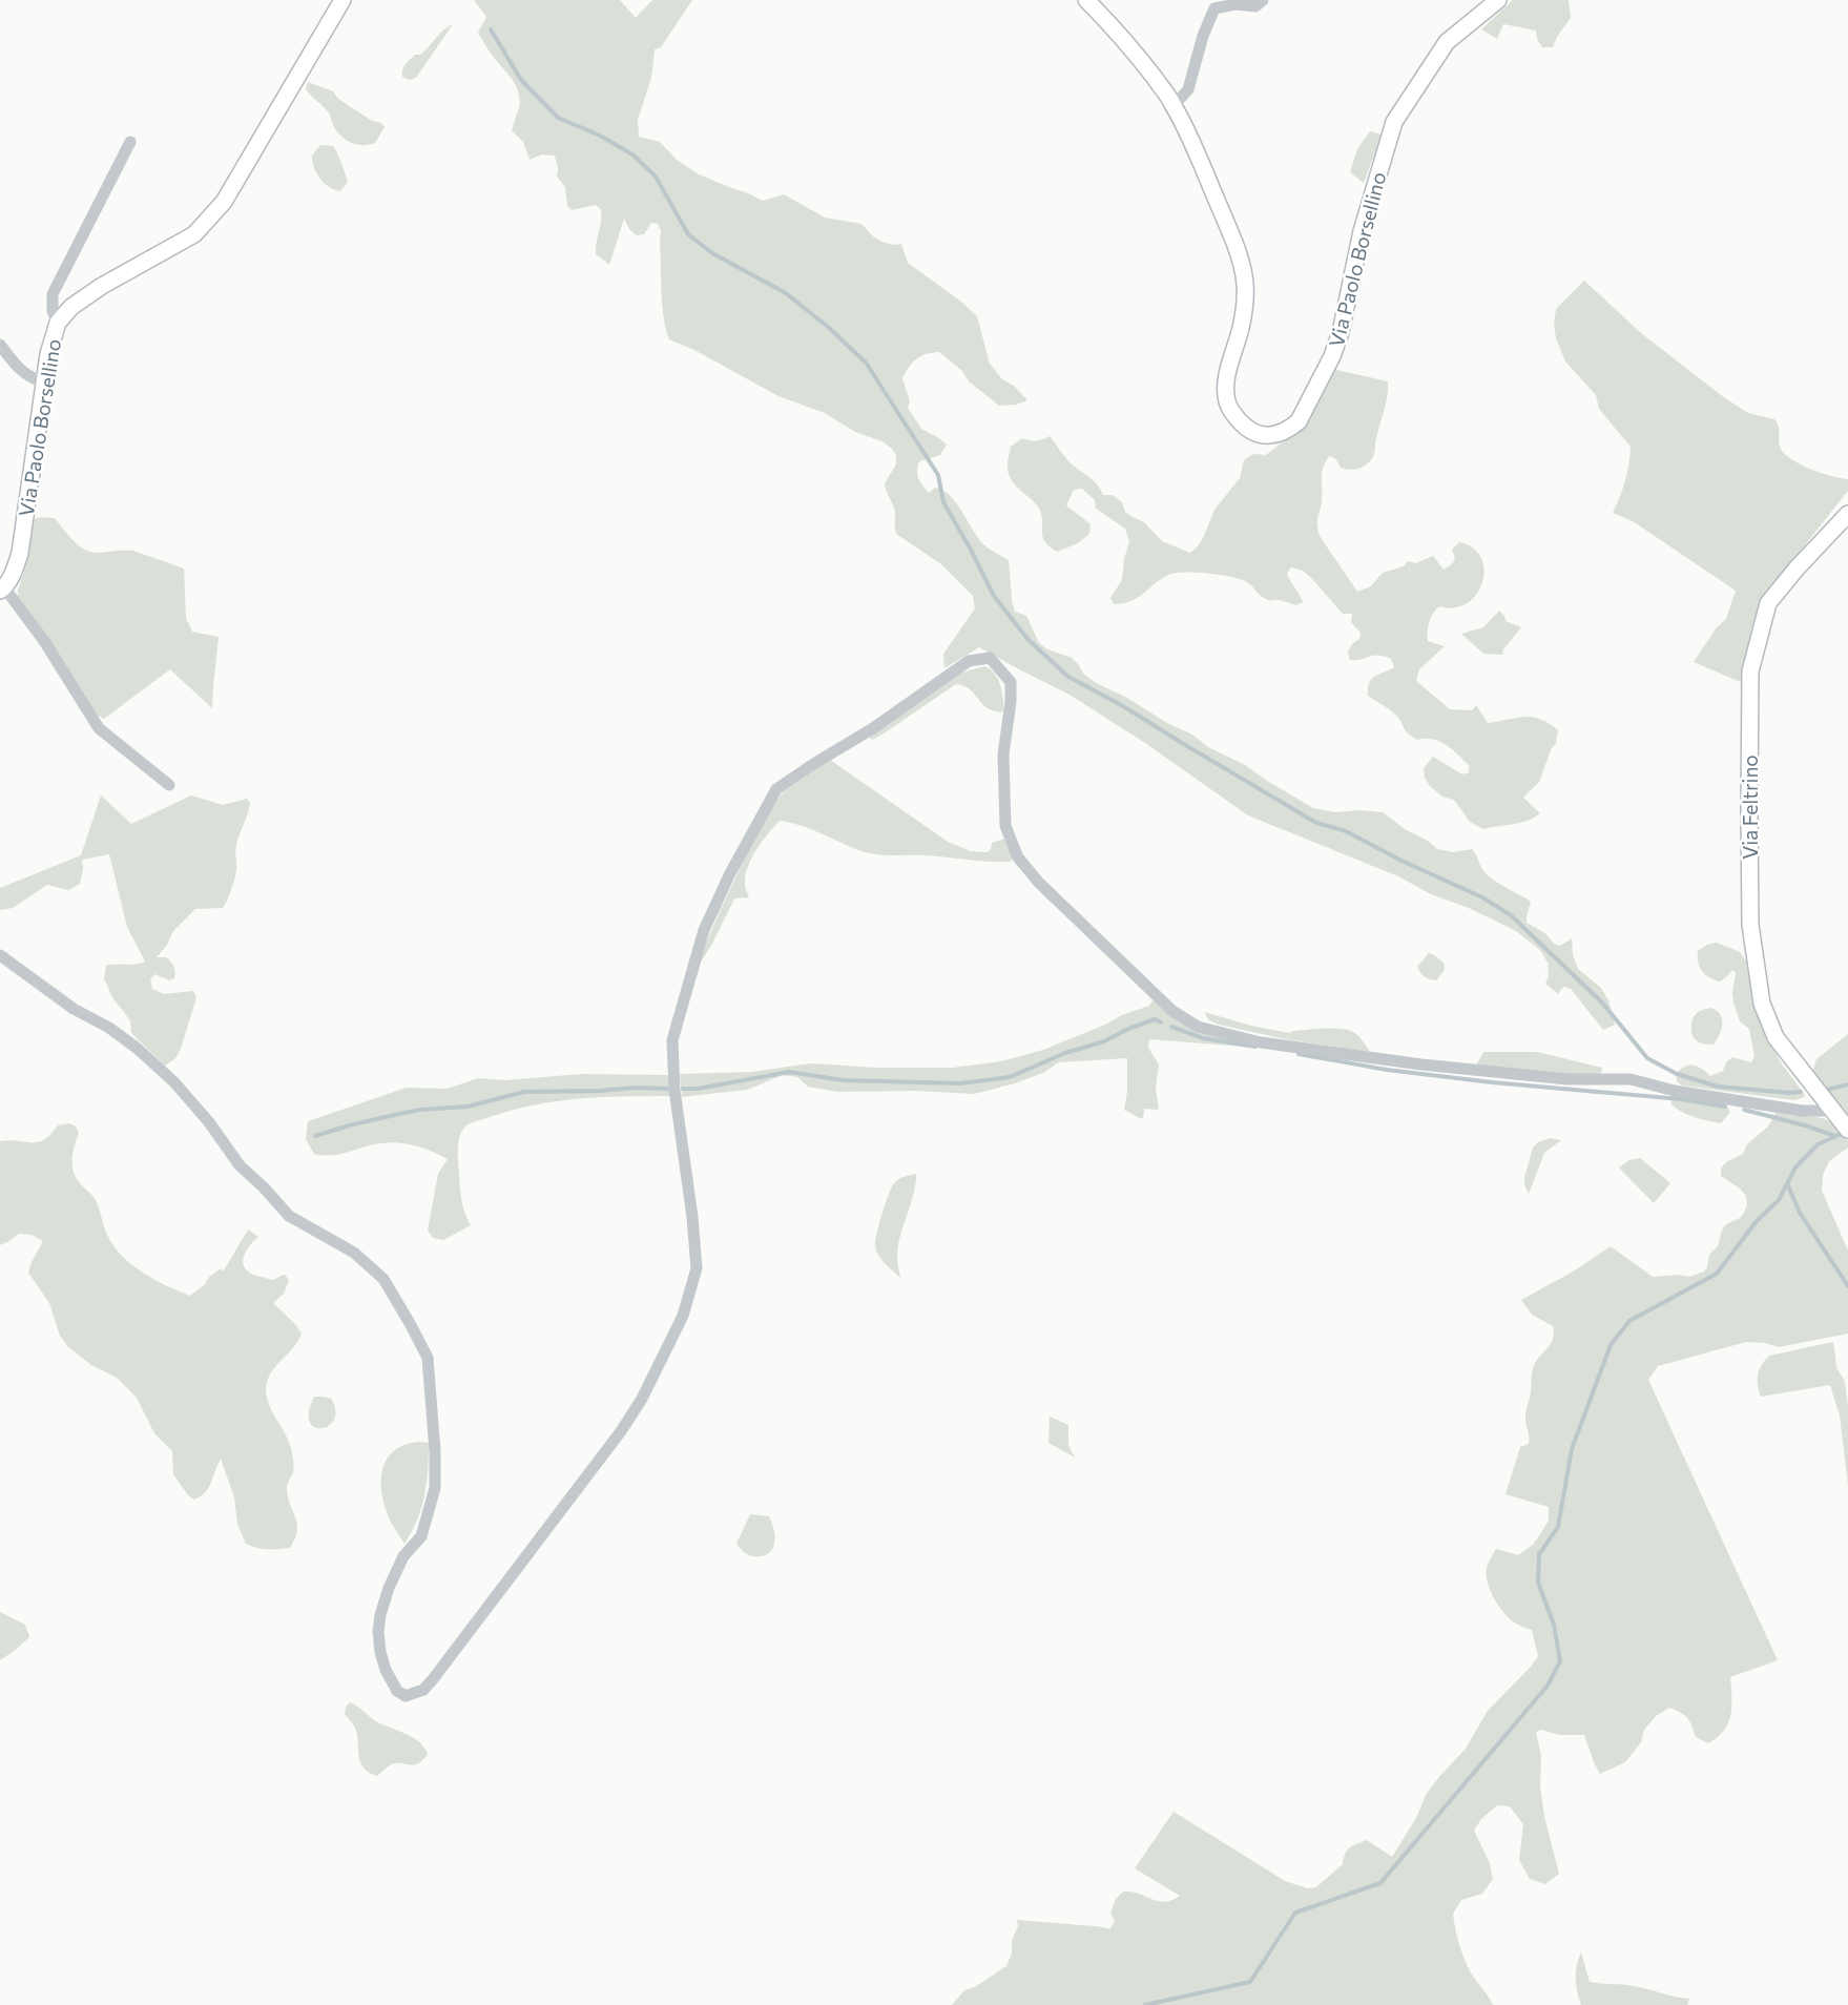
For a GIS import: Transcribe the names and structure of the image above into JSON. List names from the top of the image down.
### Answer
{
  "streets": {
    "street": ["Via Paolo Borsellino", "Via Feltrino"]
  }
}
